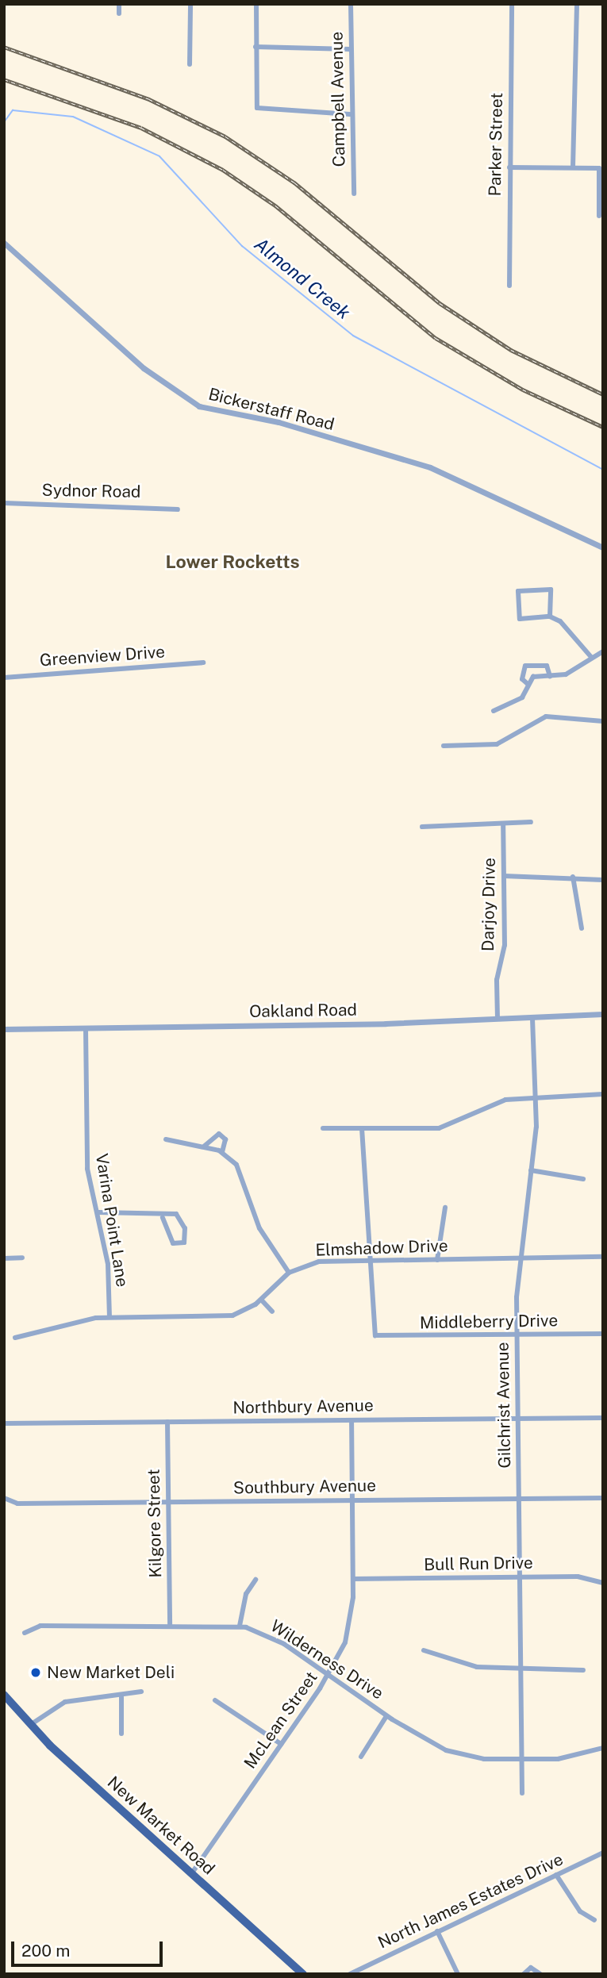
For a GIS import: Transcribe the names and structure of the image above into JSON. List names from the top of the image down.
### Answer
{
  "streets": {
    "main road": ["New Market Road"],
    "street": [
      "Campbell Avenue",
      "Parker Street",
      "Bickerstaff Road",
      "Sydnor Road",
      "Greenview Drive",
      "Darjoy Drive",
      "Oakland Road",
      "Varina Point Lane",
      "Elmshadow Drive",
      "Middleberry Drive",
      "Gilchrist Avenue",
      "Northbury Avenue",
      "Southbury Avenue",
      "Kilgore Street",
      "Bull Run Drive",
      "Wilderness Drive",
      "McLean Street",
      "North James Estates Drive"
    ]
  },
  "crossings": [
    ["Darjoy Drive", "Oakland Road"],
    ["Oakland Road", "Varina Point Lane"],
    ["Oakland Road", "Gilchrist Avenue"],
    ["Varina Point Lane", "Elmshadow Drive"],
    ["Elmshadow Drive", "Middleberry Drive"],
    ["Elmshadow Drive", "Gilchrist Avenue"],
    ["Middleberry Drive", "Gilchrist Avenue"],
    ["Gilchrist Avenue", "Northbury Avenue"],
    ["Gilchrist Avenue", "Southbury Avenue"],
    ["Gilchrist Avenue", "Bull Run Drive"],
    ["Gilchrist Avenue", "Wilderness Drive"],
    ["Northbury Avenue", "Kilgore Street"],
    ["Northbury Avenue", "McLean Street"],
    ["Southbury Avenue", "Kilgore Street"],
    ["Southbury Avenue", "McLean Street"],
    ["Kilgore Street", "Wilderness Drive"],
    ["Bull Run Drive", "McLean Street"],
    ["Wilderness Drive", "McLean Street"],
    ["McLean Street", "New Market Road"]
  ],
  "districts": ["Lower Rocketts"],
  "water": ["Almond Creek"],
  "places": ["New Market Deli"],
  "scale_bar": "200 m"
}
